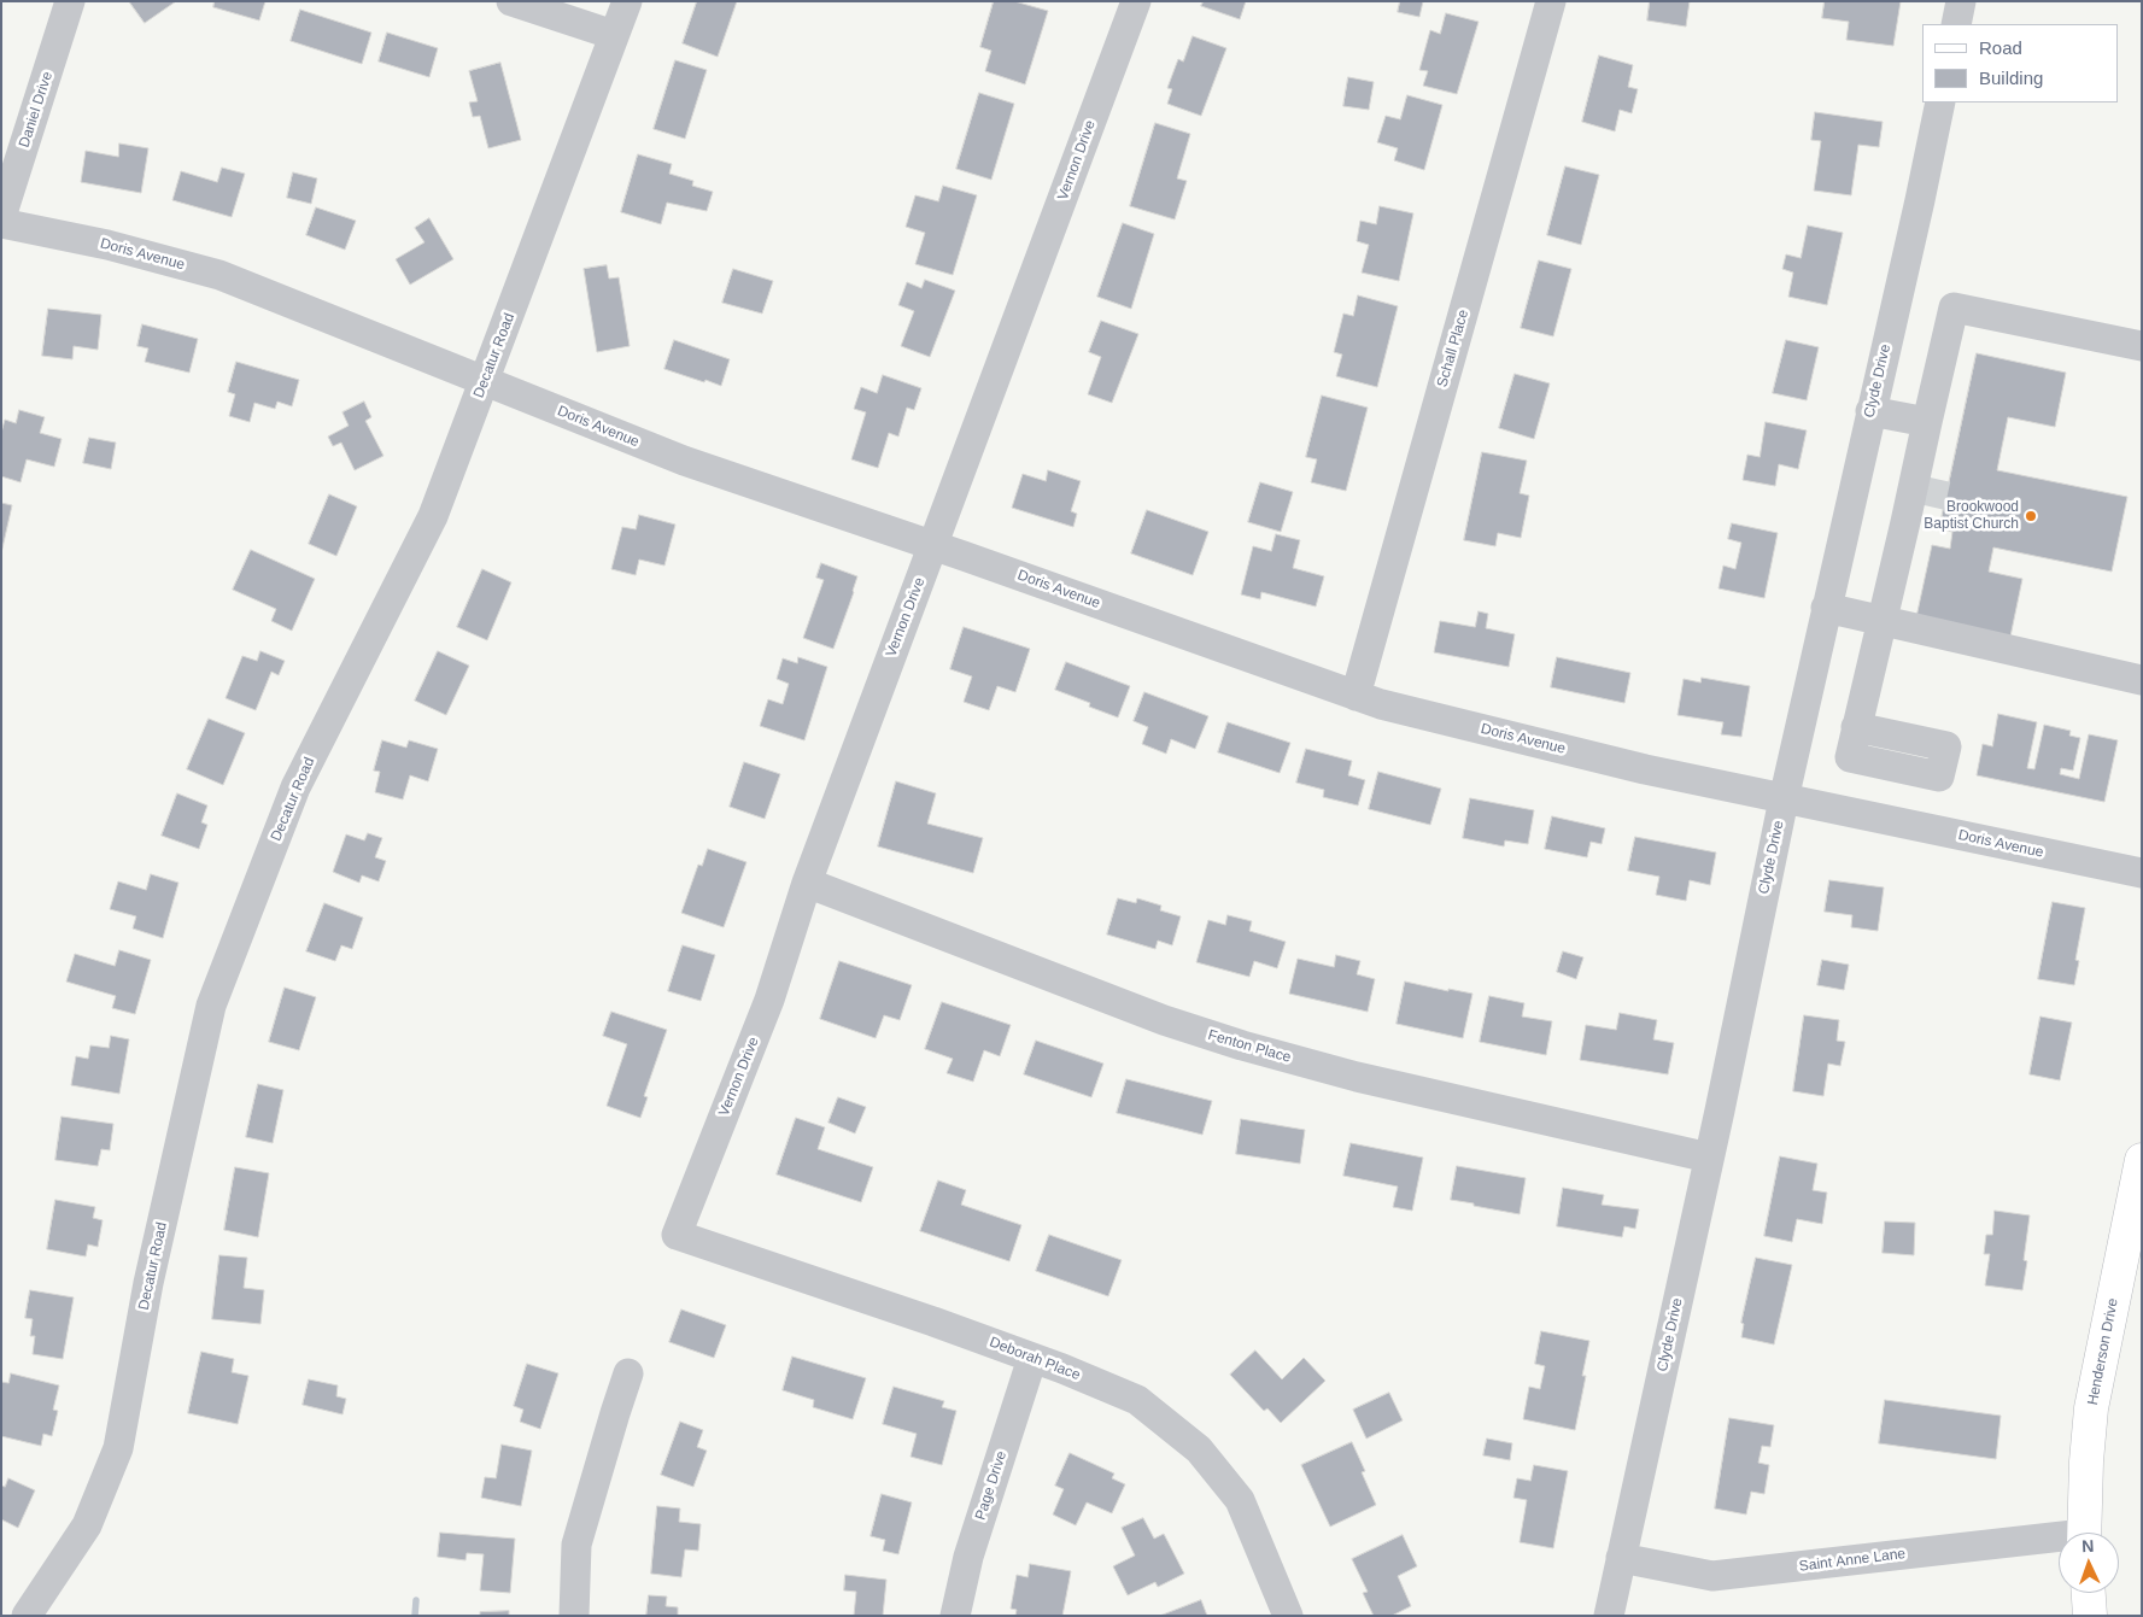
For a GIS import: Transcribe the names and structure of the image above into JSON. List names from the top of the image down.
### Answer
{
  "streets": {
    "main road": ["Henderson Drive"],
    "street": [
      "Daniel Drive",
      "Vernon Drive",
      "Doris Avenue",
      "Schall Place",
      "Decatur Road",
      "Clyde Drive",
      "Fenton Place",
      "Deborah Place",
      "Page Drive",
      "Saint Anne Lane"
    ]
  },
  "crossings": [
    ["Vernon Drive", "Doris Avenue"],
    ["Vernon Drive", "Fenton Place"],
    ["Vernon Drive", "Deborah Place"],
    ["Doris Avenue", "Schall Place"],
    ["Doris Avenue", "Decatur Road"],
    ["Doris Avenue", "Clyde Drive"],
    ["Clyde Drive", "Fenton Place"],
    ["Clyde Drive", "Saint Anne Lane"],
    ["Deborah Place", "Page Drive"]
  ],
  "places": ["Brookwood Baptist Church"],
  "legend": ["Road", "Building"],
  "north": "top"
}
